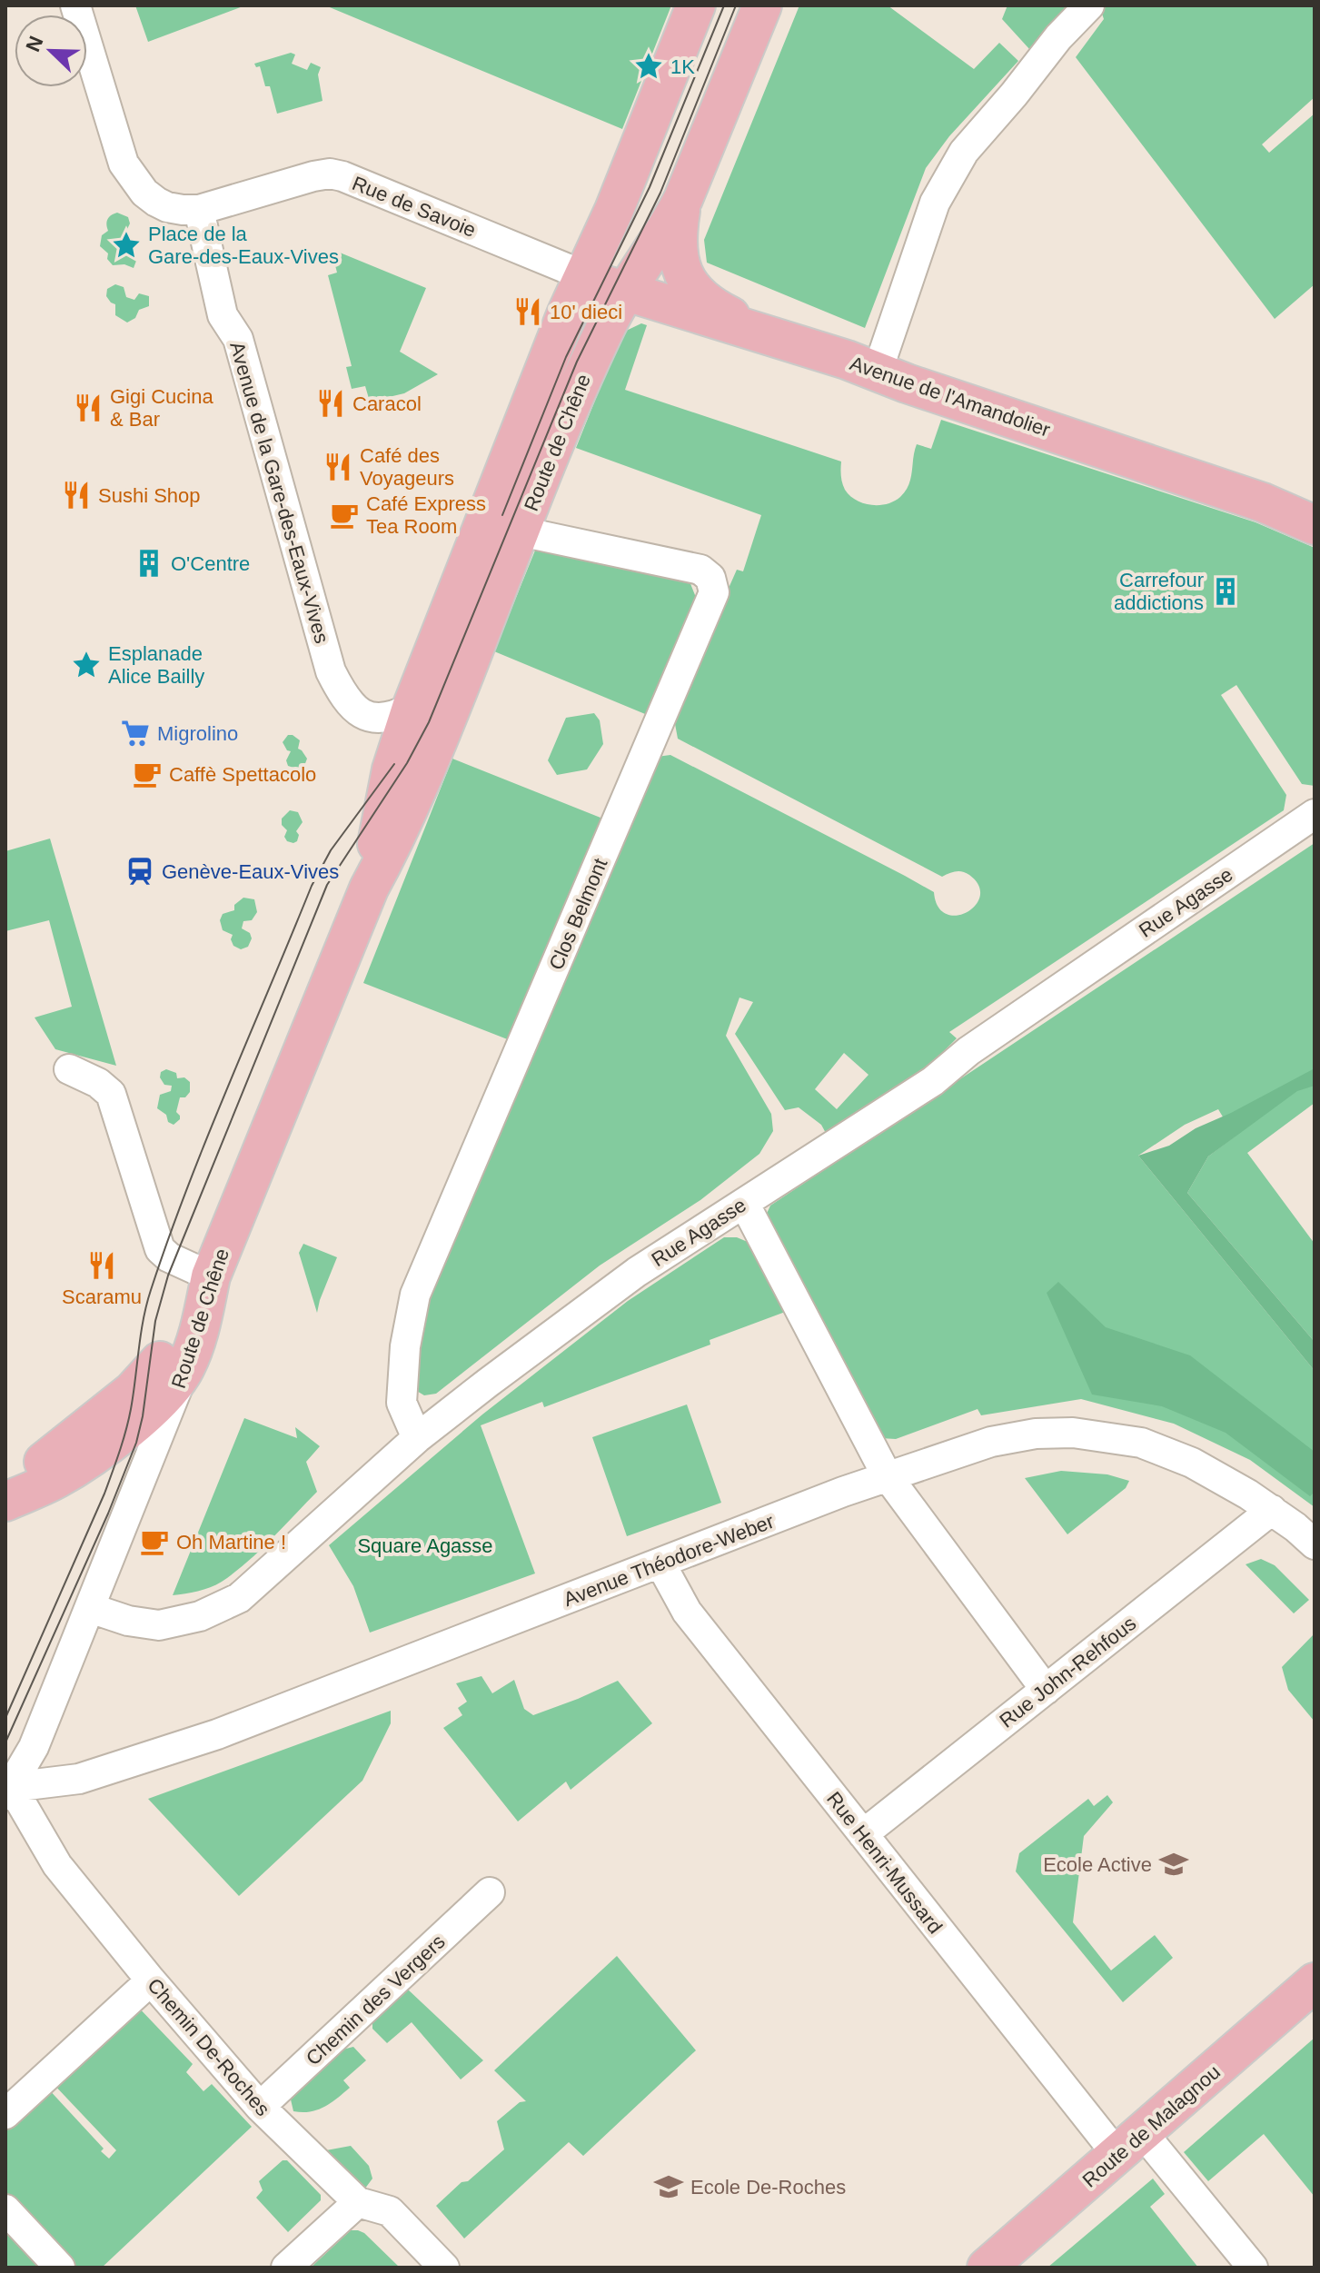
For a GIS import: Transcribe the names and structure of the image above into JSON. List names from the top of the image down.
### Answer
{
  "streets": {
    "main road": ["Avenue de l'Amandolier", "Route de Chêne", "Route de Malagnou"],
    "street": [
      "Rue de Savoie",
      "Avenue de la Gare-des-Eaux-Vives",
      "Rue Agasse",
      "Clos Belmont",
      "Avenue Théodore-Weber",
      "Rue John-Rehfous",
      "Rue Henri-Mussard",
      "Chemin des Vergers",
      "Chemin De-Roches"
    ]
  },
  "crossings": [
    ["Rue de Savoie", "Avenue de l'Amandolier"],
    ["Rue de Savoie", "Route de Chêne"],
    ["Rue de Savoie", "Avenue de la Gare-des-Eaux-Vives"],
    ["Avenue de l'Amandolier", "Route de Chêne"],
    ["Route de Chêne", "Avenue de la Gare-des-Eaux-Vives"],
    ["Route de Chêne", "Rue Agasse"],
    ["Route de Chêne", "Clos Belmont"],
    ["Route de Chêne", "Avenue Théodore-Weber"],
    ["Route de Chêne", "Chemin De-Roches"],
    ["Rue Agasse", "Clos Belmont"],
    ["Avenue Théodore-Weber", "Rue John-Rehfous"],
    ["Avenue Théodore-Weber", "Rue Henri-Mussard"],
    ["Avenue Théodore-Weber", "Chemin De-Roches"],
    ["Rue John-Rehfous", "Rue Henri-Mussard"],
    ["Rue Henri-Mussard", "Route de Malagnou"],
    ["Chemin des Vergers", "Chemin De-Roches"]
  ],
  "parks": ["Square Agasse"],
  "places": {
    "place": ["1K", "Place de la Gare-des-Eaux-Vives", "Esplanade Alice Bailly"],
    "restaurant": [
      "10' dieci",
      "Caracol",
      "Gigi Cucina & Bar",
      "Café des Voyageurs",
      "Sushi Shop",
      "Scaramu"
    ],
    "cafe": ["Café Express Tea Room", "Caffè Spettacolo", "Oh Martine !"],
    "building": ["O'Centre", "Carrefour addictions"],
    "supermarket": ["Migrolino"],
    "station": ["Genève-Eaux-Vives"],
    "school or university": ["Ecole Active", "Ecole De-Roches"]
  },
  "north": "top left"
}
